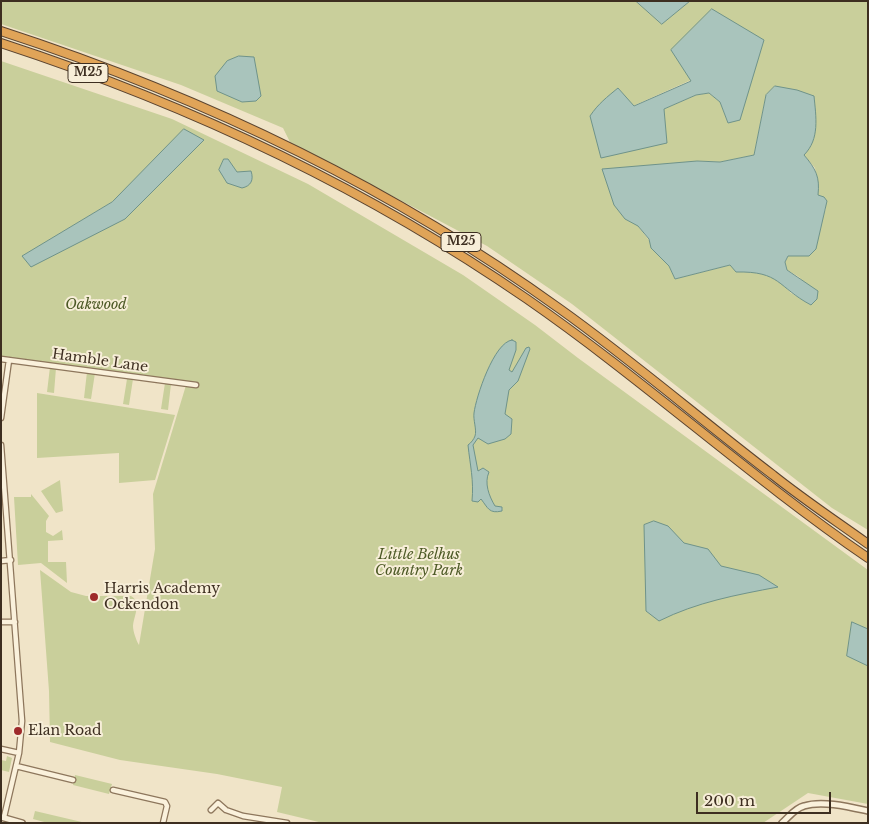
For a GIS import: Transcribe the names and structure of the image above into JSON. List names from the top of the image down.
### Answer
{
  "streets": {
    "highway": ["M25"],
    "street": ["Hamble Lane"]
  },
  "parks": ["Oakwood", "Little Belhus Country Park"],
  "places": ["Harris Academy Ockendon", "Elan Road"],
  "scale_bar": "200 m"
}
